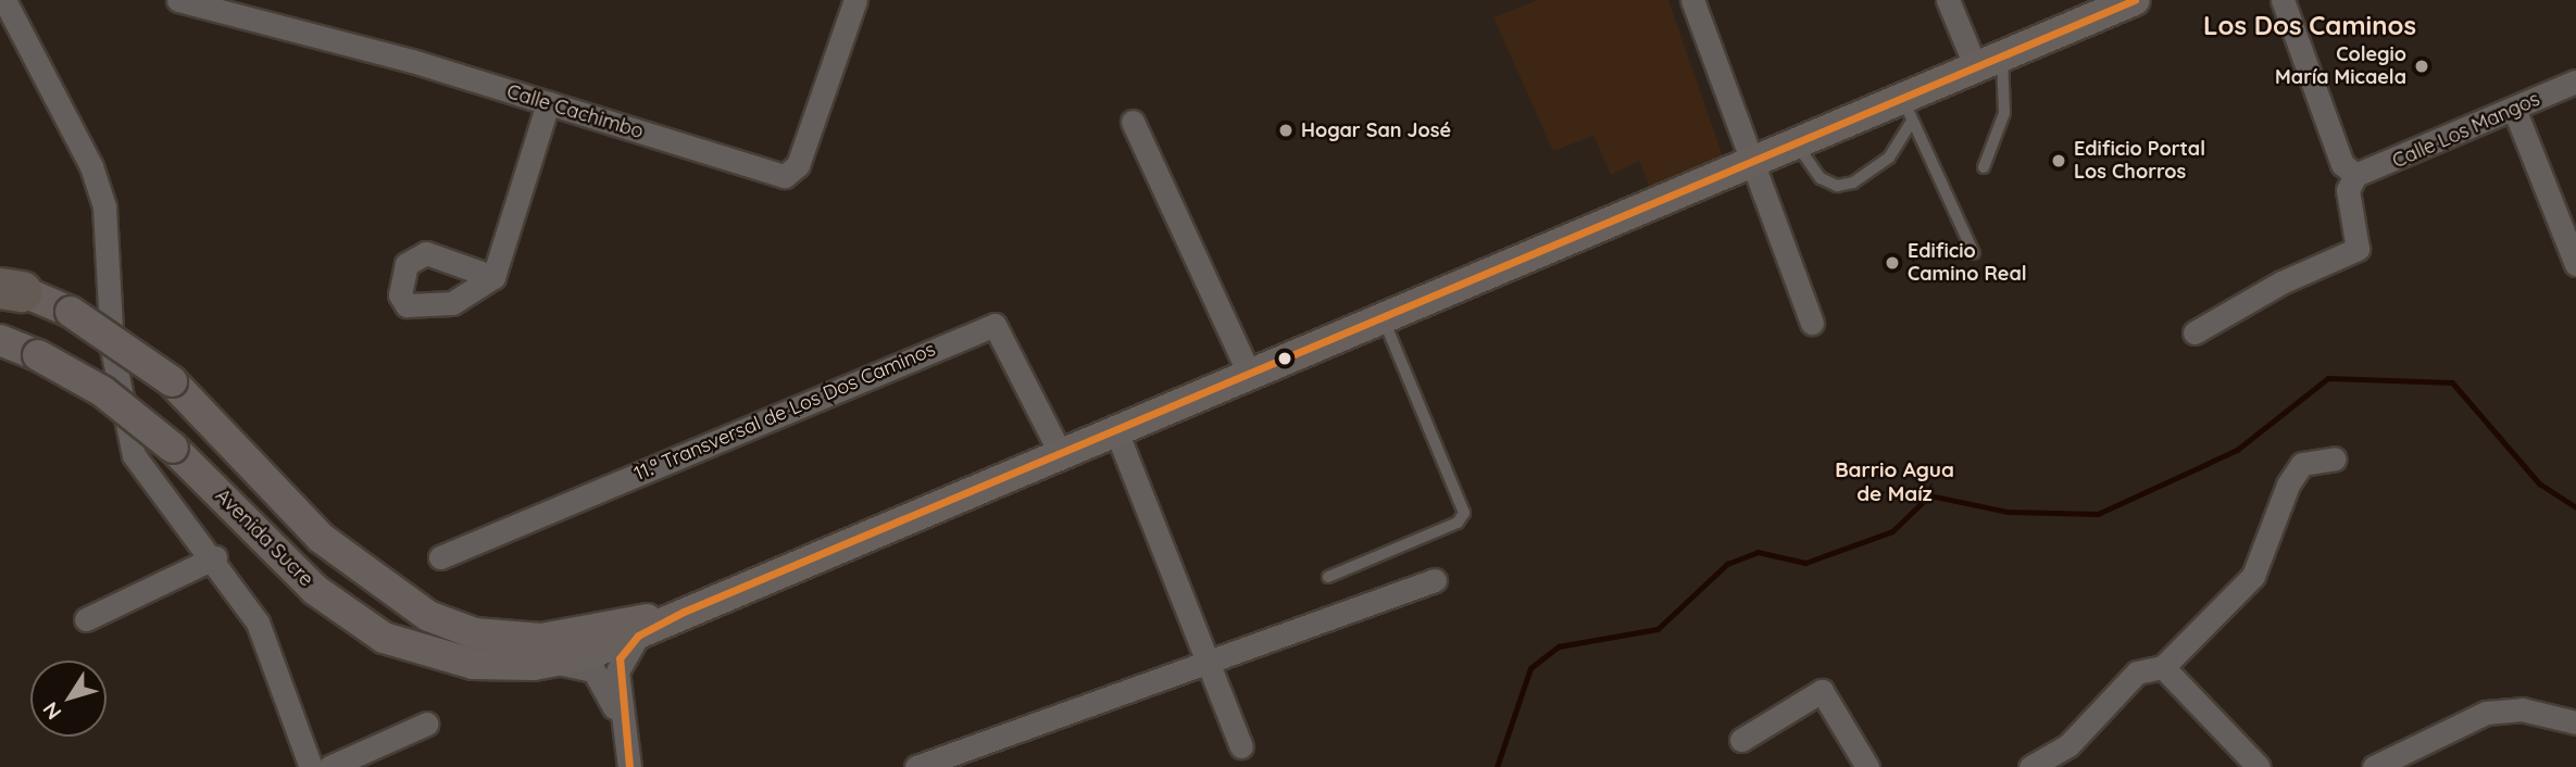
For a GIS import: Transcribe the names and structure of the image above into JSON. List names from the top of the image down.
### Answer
{
  "streets": {
    "main road": ["Avenida Sucre"],
    "street": ["Calle Cachimbo", "Calle Los Mangos", "11.ª Transversal de Los Dos Caminos"]
  },
  "crossings": [
    ["11.ª Transversal de Los Dos Caminos", "Avenida Sucre"]
  ],
  "districts": ["Los Dos Caminos", "Barrio Agua de Maíz"],
  "places": [
    "Colegio María Micaela",
    "Hogar San José",
    "Edificio Portal Los Chorros",
    "Edificio Camino Real"
  ],
  "north": "bottom left"
}
